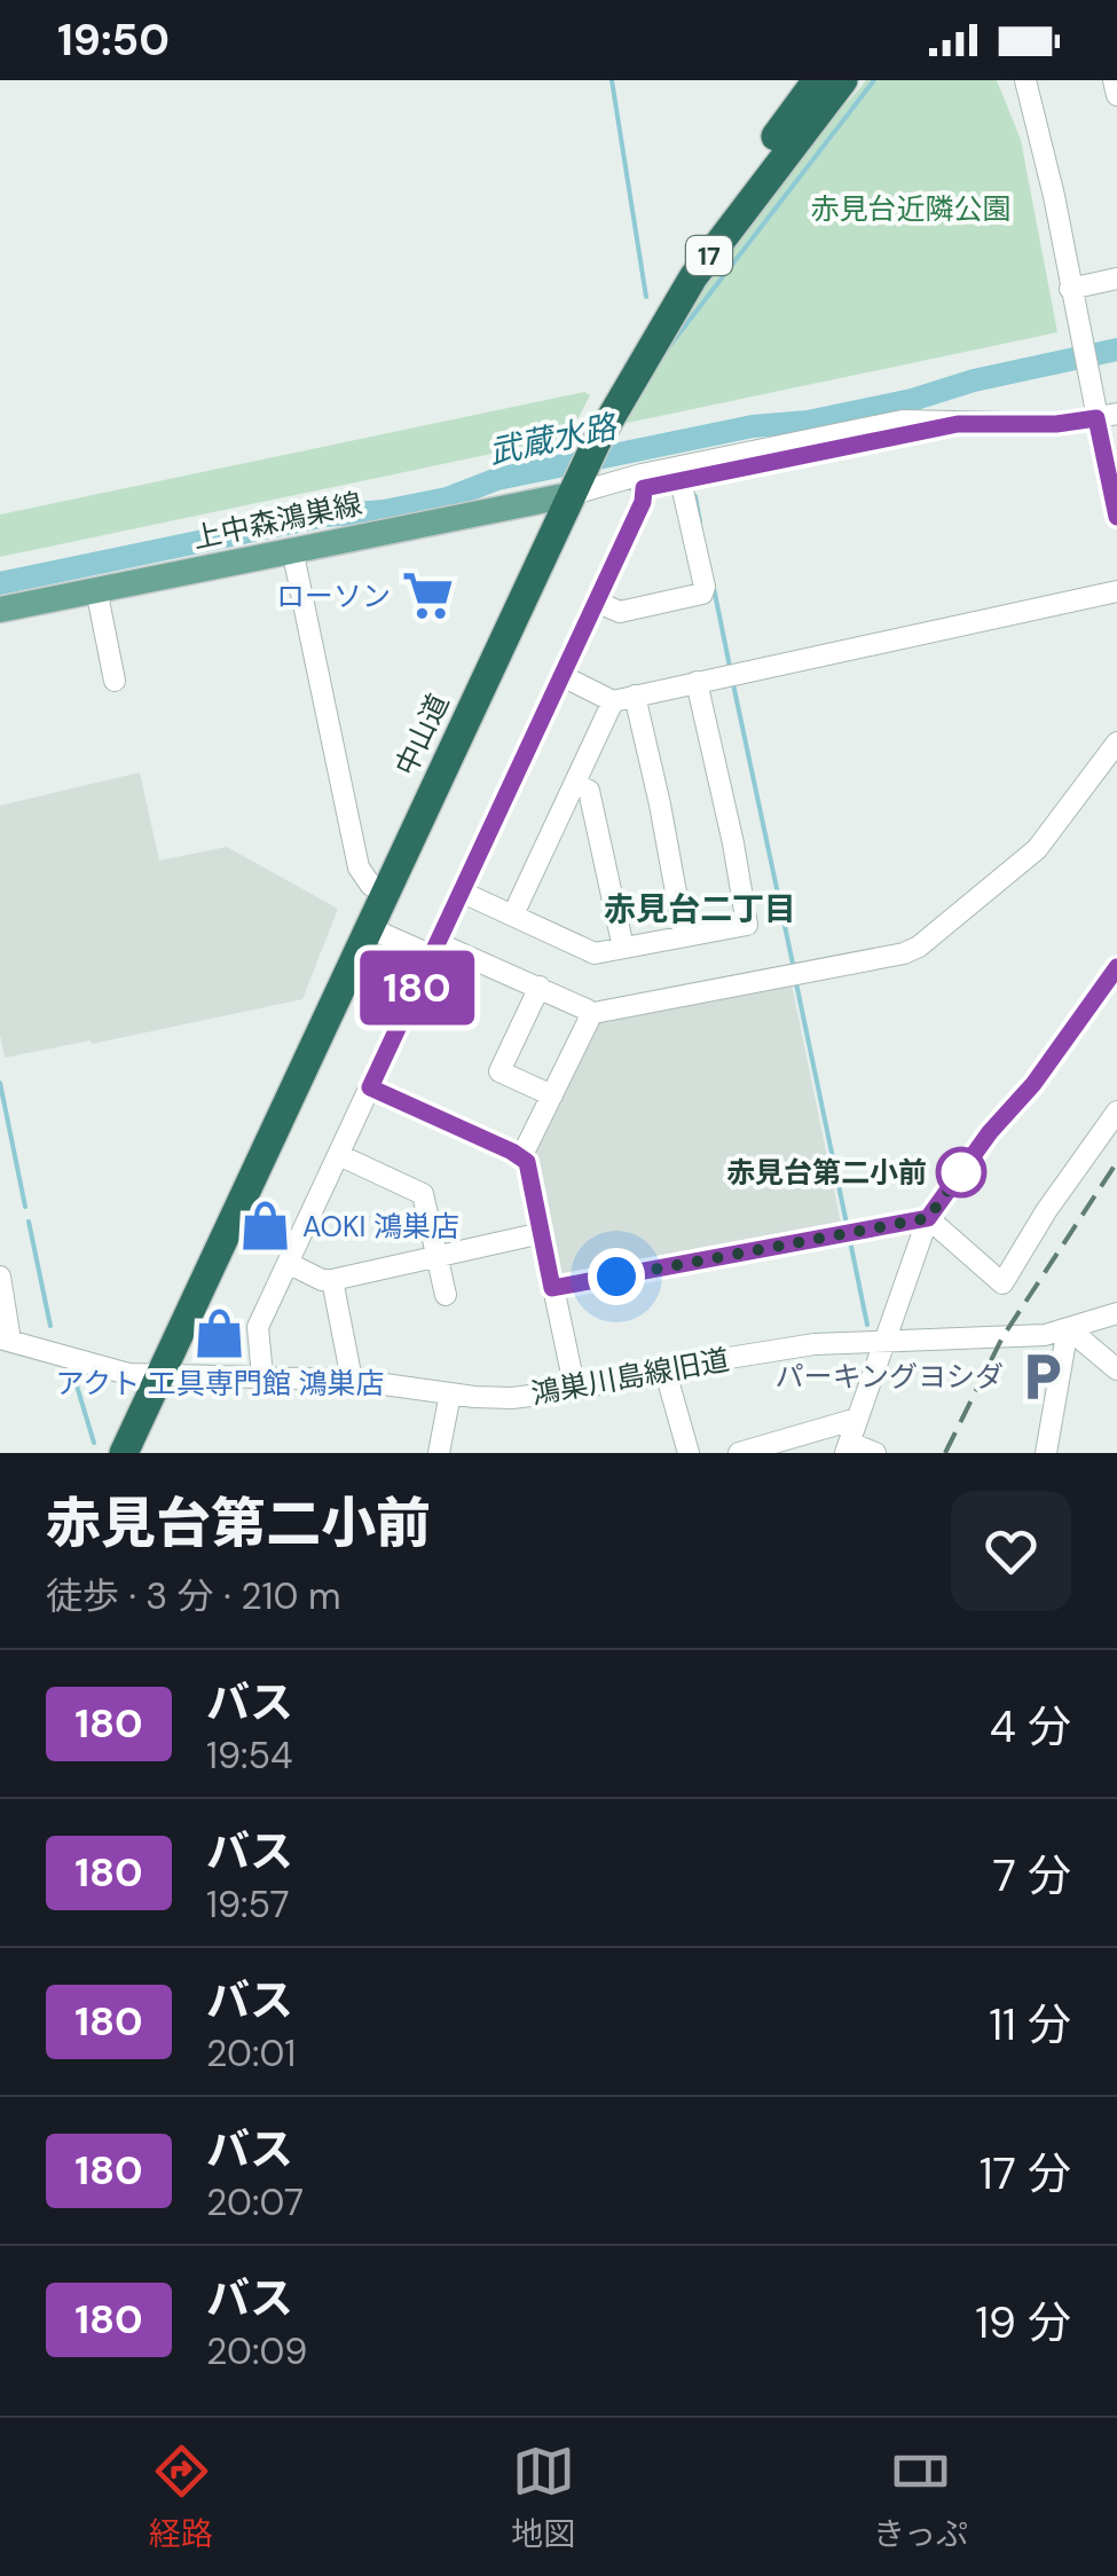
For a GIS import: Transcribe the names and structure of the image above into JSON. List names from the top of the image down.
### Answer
{
  "streets": {
    "highway": ["17", "中山道"],
    "main road": ["上中森鴻巣線"],
    "street": ["鴻巣川島線旧道"]
  },
  "crossings": [
    ["上中森鴻巣線", "中山道"],
    ["中山道", "鴻巣川島線旧道"]
  ],
  "districts": ["赤見台二丁目"],
  "water": ["武蔵水路"],
  "parks": ["赤見台近隣公園"],
  "places": {
    "supermarket": ["ローソン"],
    "other": ["赤見台第二小前"],
    "shop": ["AOKI 鴻巣店", "アクト 工具専門館 鴻巣店"],
    "parking": ["パーキングヨシダ"]
  },
  "lines": ["bus line 180"],
  "page": {
    "status": "19:50",
    "on_map": "180",
    "heading": ["赤見台第二小前", "徒歩 · 3 分 · 210 m"],
    "list": [
      {
        "mark": "180",
        "name": "バス",
        "note": "19:54",
        "value": "4 分"
      },
      {
        "mark": "180",
        "name": "バス",
        "note": "19:57",
        "value": "7 分"
      },
      {
        "mark": "180",
        "name": "バス",
        "note": "20:01",
        "value": "11 分"
      },
      {
        "mark": "180",
        "name": "バス",
        "note": "20:07",
        "value": "17 分"
      },
      {
        "mark": "180",
        "name": "バス",
        "note": "20:09",
        "value": "19 分"
      }
    ],
    "tabs": ["経路", "地図", "きっぷ"]
  }
}
